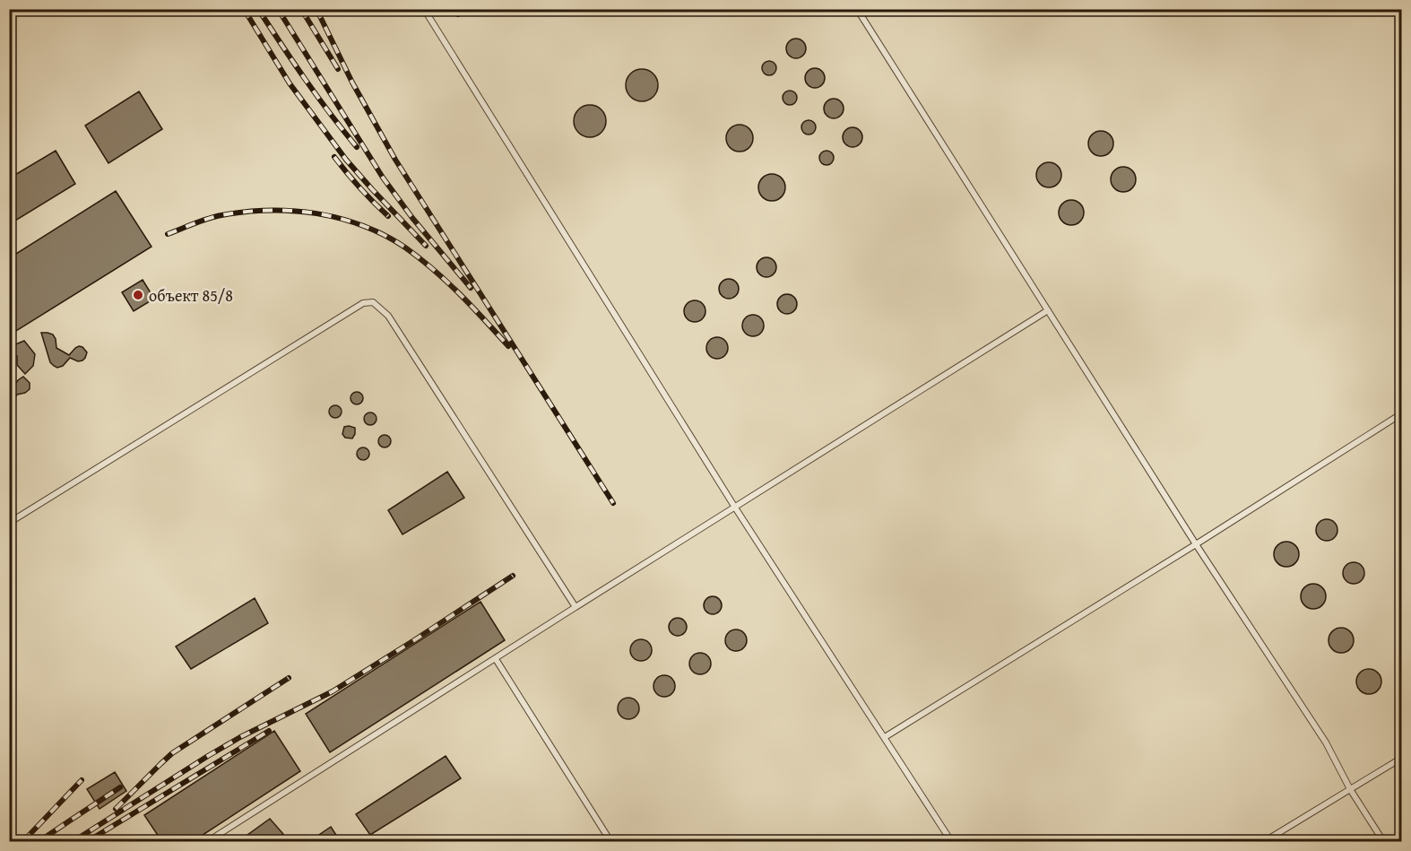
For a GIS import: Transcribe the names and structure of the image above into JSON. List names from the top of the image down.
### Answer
{
  "places": ["объект 85/8"]
}
